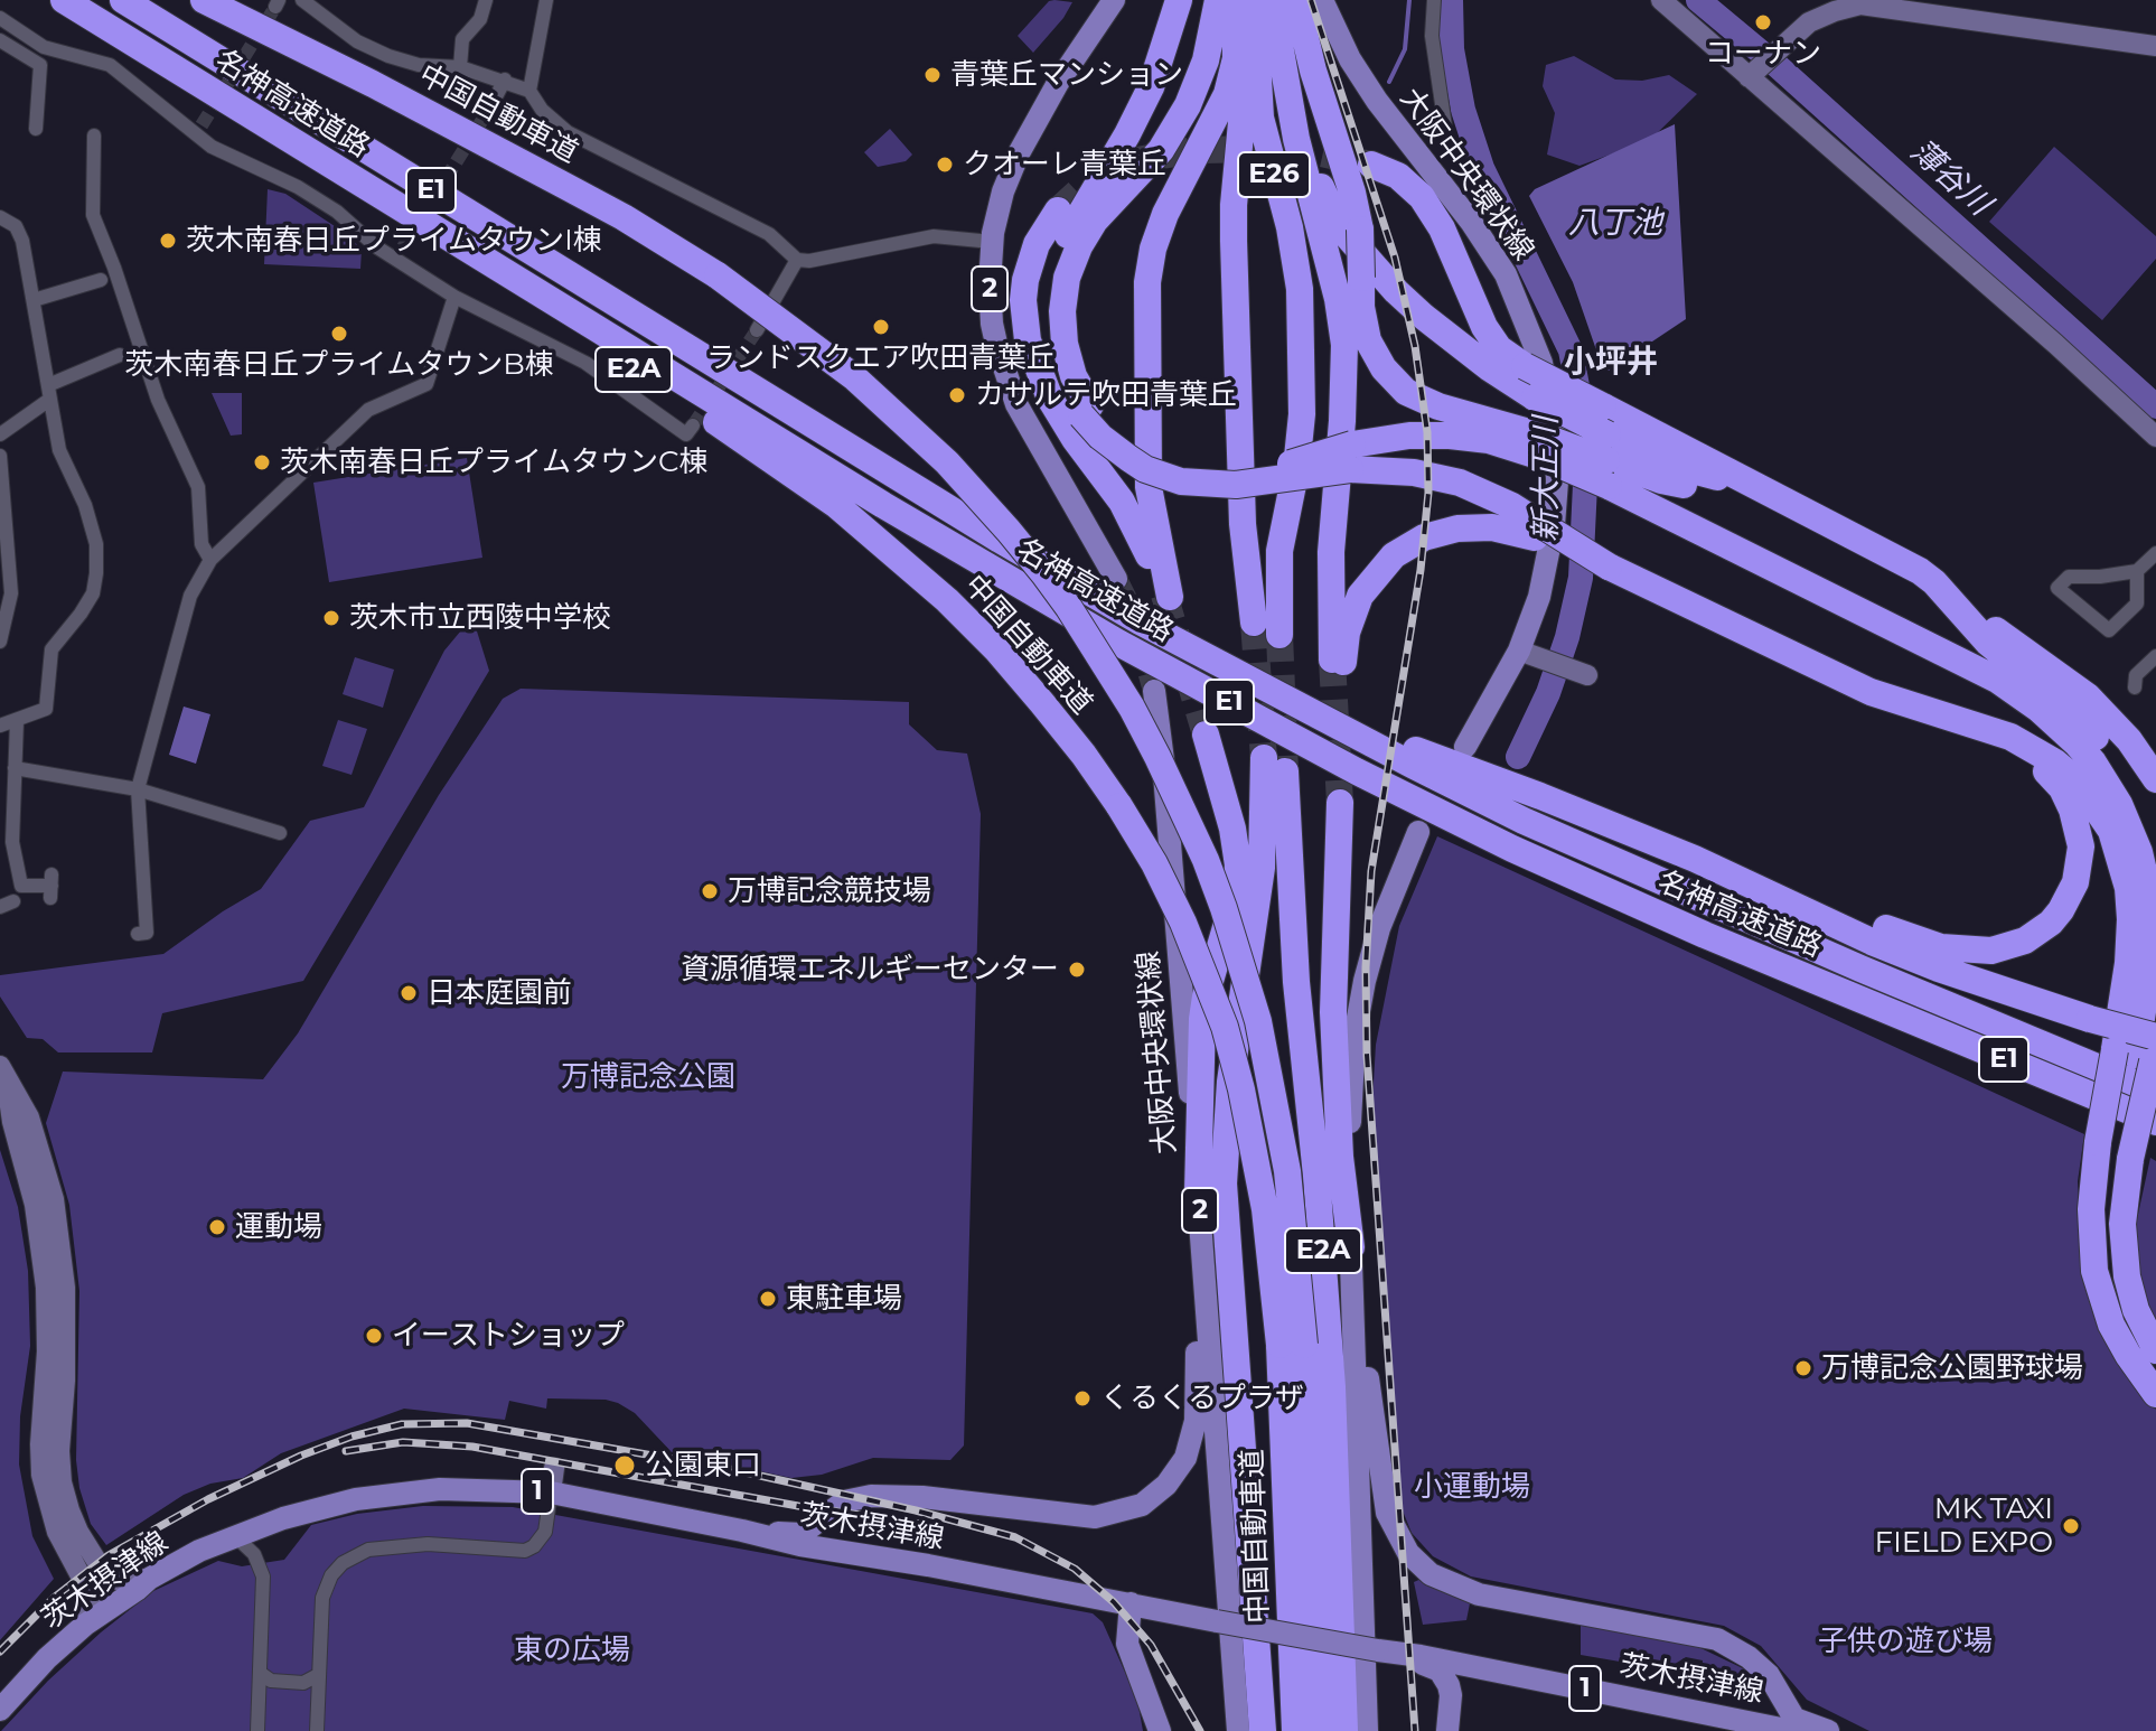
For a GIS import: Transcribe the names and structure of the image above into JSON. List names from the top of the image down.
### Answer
{
  "streets": {
    "highway": [
      "名神高速道路",
      "中国自動車道",
      "E26",
      "E1",
      "E2A"
    ],
    "main road": [
      "大阪中央環状線",
      "2",
      "1",
      "茨木摂津線"
    ]
  },
  "crossings": [
    ["名神高速道路", "中国自動車道"]
  ],
  "districts": ["小坪井"],
  "water": ["薄谷川", "八丁池", "新大正川"],
  "parks": [
    "万博記念公園",
    "小運動場",
    "子供の遊び場",
    "東の広場"
  ],
  "places": [
    "コーナン",
    "青葉丘マンション",
    "クオーレ青葉丘",
    "茨木南春日丘プライムタウンI棟",
    "ランドスクエア吹田青葉丘",
    "茨木南春日丘プライムタウンB棟",
    "カサルテ吹田青葉丘",
    "茨木南春日丘プライムタウンC棟",
    "茨木市立西陵中学校",
    "万博記念競技場",
    "資源循環エネルギーセンター",
    "日本庭園前",
    "運動場",
    "東駐車場",
    "イーストショップ",
    "万博記念公園野球場",
    "くるくるプラザ",
    "公園東口",
    "MK TAXI FIELD EXPO"
  ]
}
